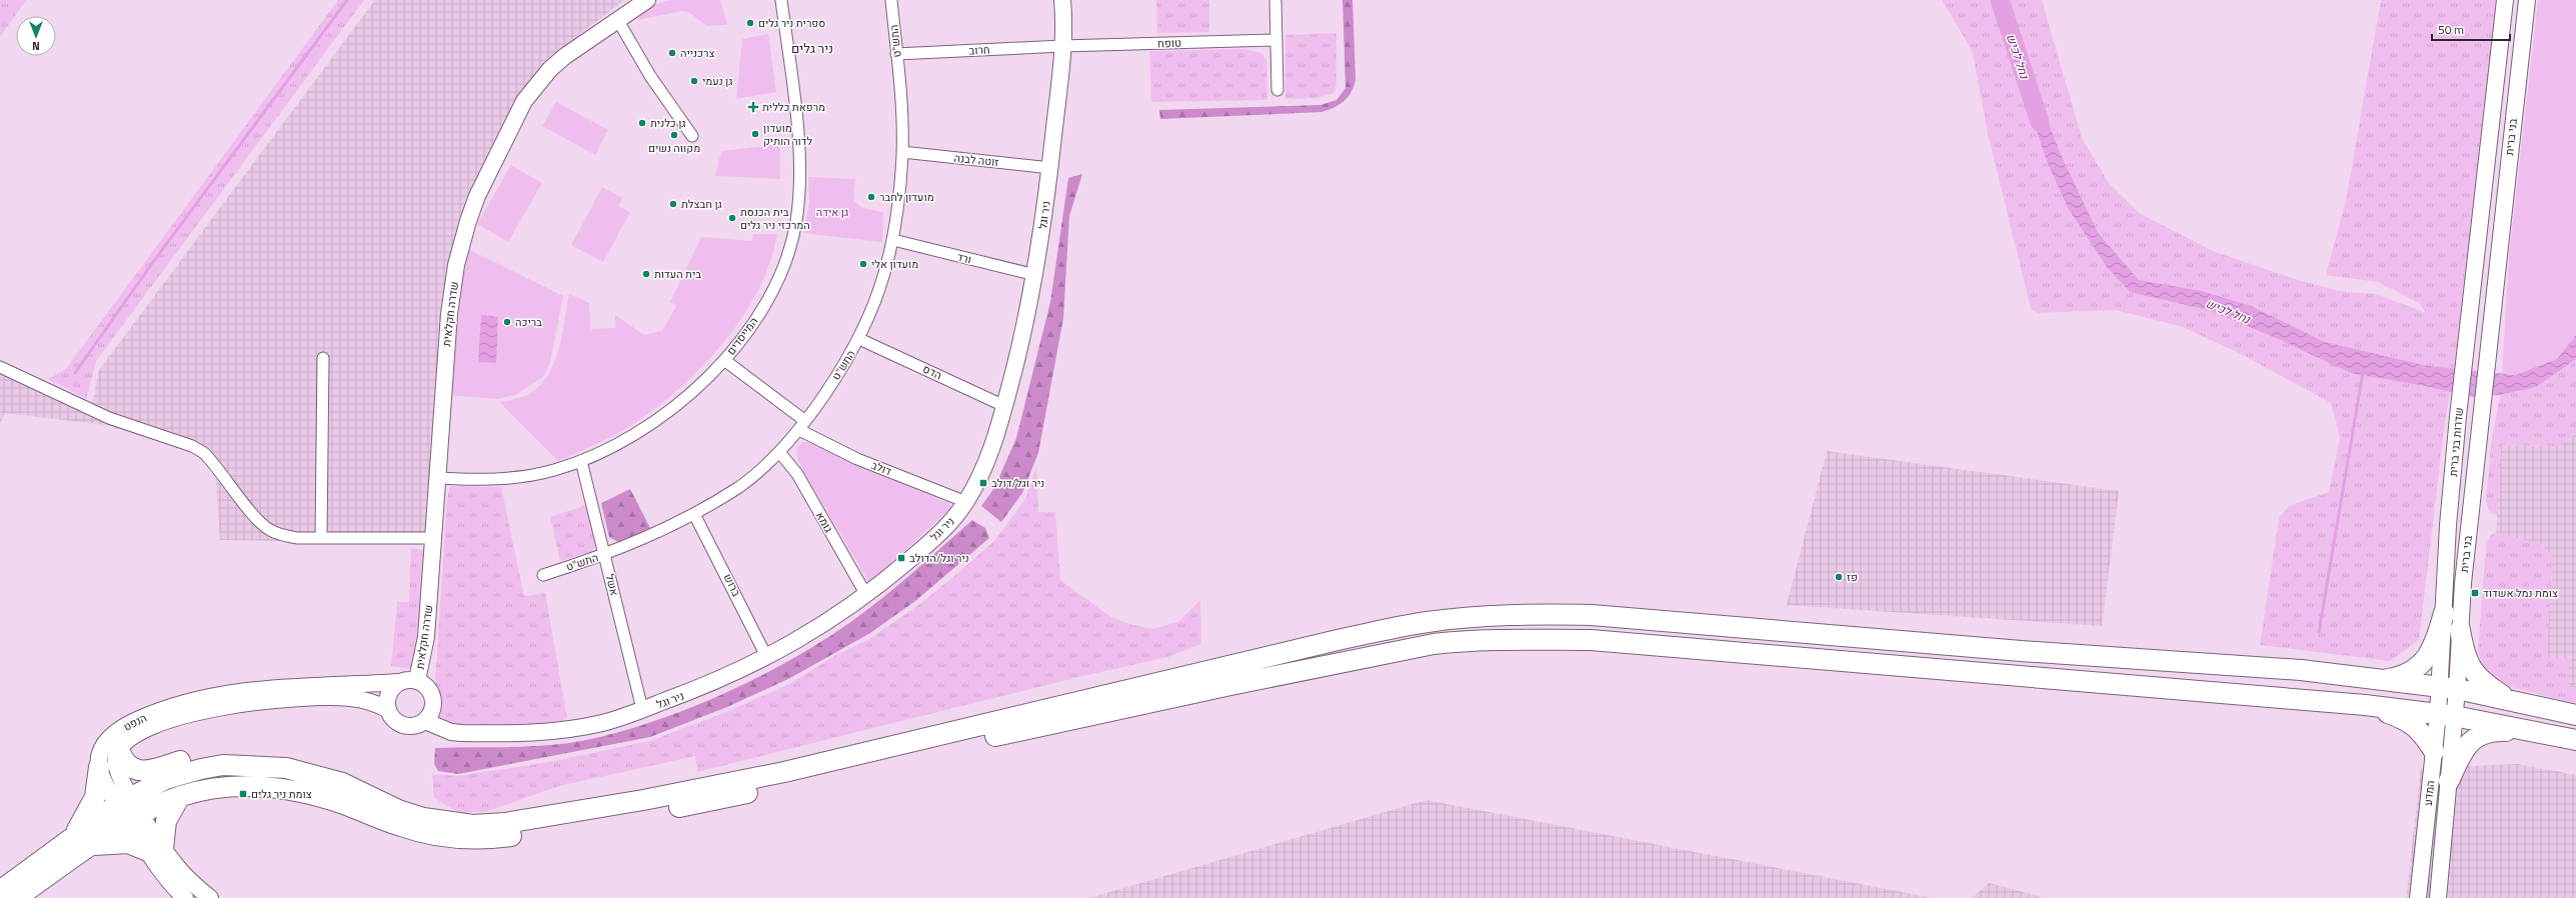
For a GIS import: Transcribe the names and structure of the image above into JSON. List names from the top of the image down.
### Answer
{
  "streets": {
    "street": [
      "התש\"ט",
      "טופח",
      "חרוב",
      "בני ברית",
      "זוטה לבנה",
      "ניר וגל",
      "ורד",
      "שדרה חקלאית",
      "המייסדים",
      "הדס",
      "שדרות בני ברית",
      "דולב",
      "גומא",
      "אשל",
      "ברוש",
      "הנפט",
      "המדע"
    ]
  },
  "crossings": [
    ["התש\"ט", "חרוב"],
    ["התש\"ט", "זוטה לבנה"],
    ["התש\"ט", "ורד"],
    ["התש\"ט", "הדס"],
    ["התש\"ט", "דולב"],
    ["התש\"ט", "גומא"],
    ["התש\"ט", "אשל"],
    ["התש\"ט", "ברוש"],
    ["טופח", "חרוב"],
    ["טופח", "ניר וגל"],
    ["חרוב", "ניר וגל"],
    ["בני ברית", "שדרות בני ברית"],
    ["בני ברית", "המדע"],
    ["זוטה לבנה", "ניר וגל"],
    ["ניר וגל", "ורד"],
    ["ניר וגל", "שדרה חקלאית"],
    ["ניר וגל", "הדס"],
    ["ניר וגל", "דולב"],
    ["ניר וגל", "גומא"],
    ["ניר וגל", "אשל"],
    ["ניר וגל", "ברוש"],
    ["ניר וגל", "הנפט"],
    ["שדרה חקלאית", "המייסדים"],
    ["שדרה חקלאית", "הנפט"],
    ["המייסדים", "דולב"],
    ["המייסדים", "אשל"]
  ],
  "districts": ["ניר גלים"],
  "water": ["נחל לכיש"],
  "parks": ["גן אידה"],
  "places": {
    "other": [
      "ספרית ניר גלים",
      "צרכנייה",
      "גן נעמי",
      "גן כלנית",
      "מועדון לדור הותיק",
      "מקווה נשים",
      "מועדון לחבר",
      "גן חבצלת",
      "בית הכנסת המרכזי ניר גלים",
      "מועדון אלי",
      "בית העדות",
      "בריכה",
      "פז"
    ],
    "health": ["מרפאת כללית"],
    "transit": [
      "ניר וגל/דולב",
      "ניר וגל/הדולב",
      "צומת נמל אשדוד",
      "צומת ניר גלים"
    ]
  },
  "scale_bar": "50 m",
  "north": "bottom"
}
